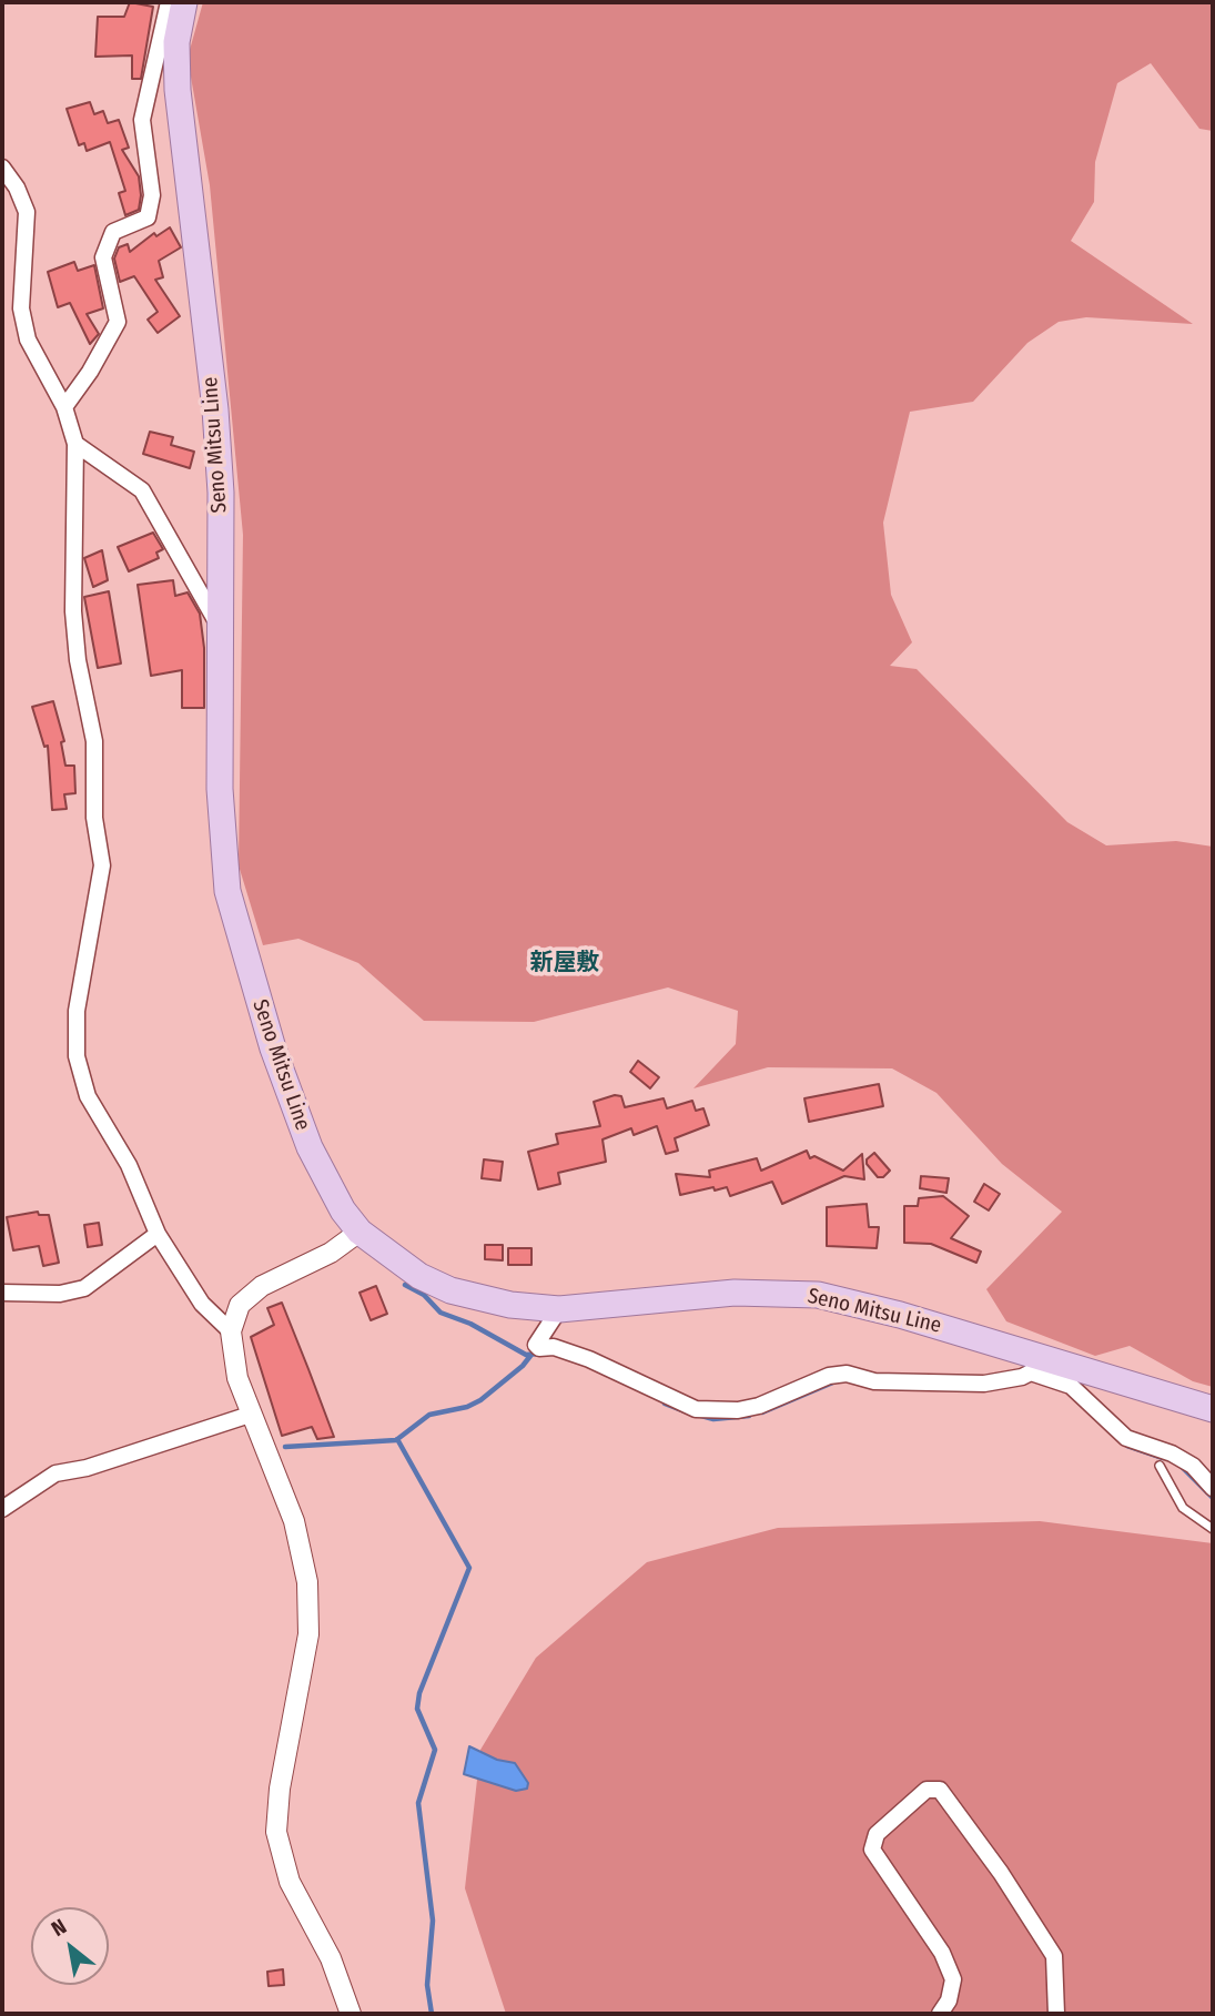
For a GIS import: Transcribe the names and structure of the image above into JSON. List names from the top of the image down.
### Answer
{
  "streets": {
    "main road": ["Seno Mitsu Line"]
  },
  "districts": ["新屋敷"],
  "north": "top left"
}
